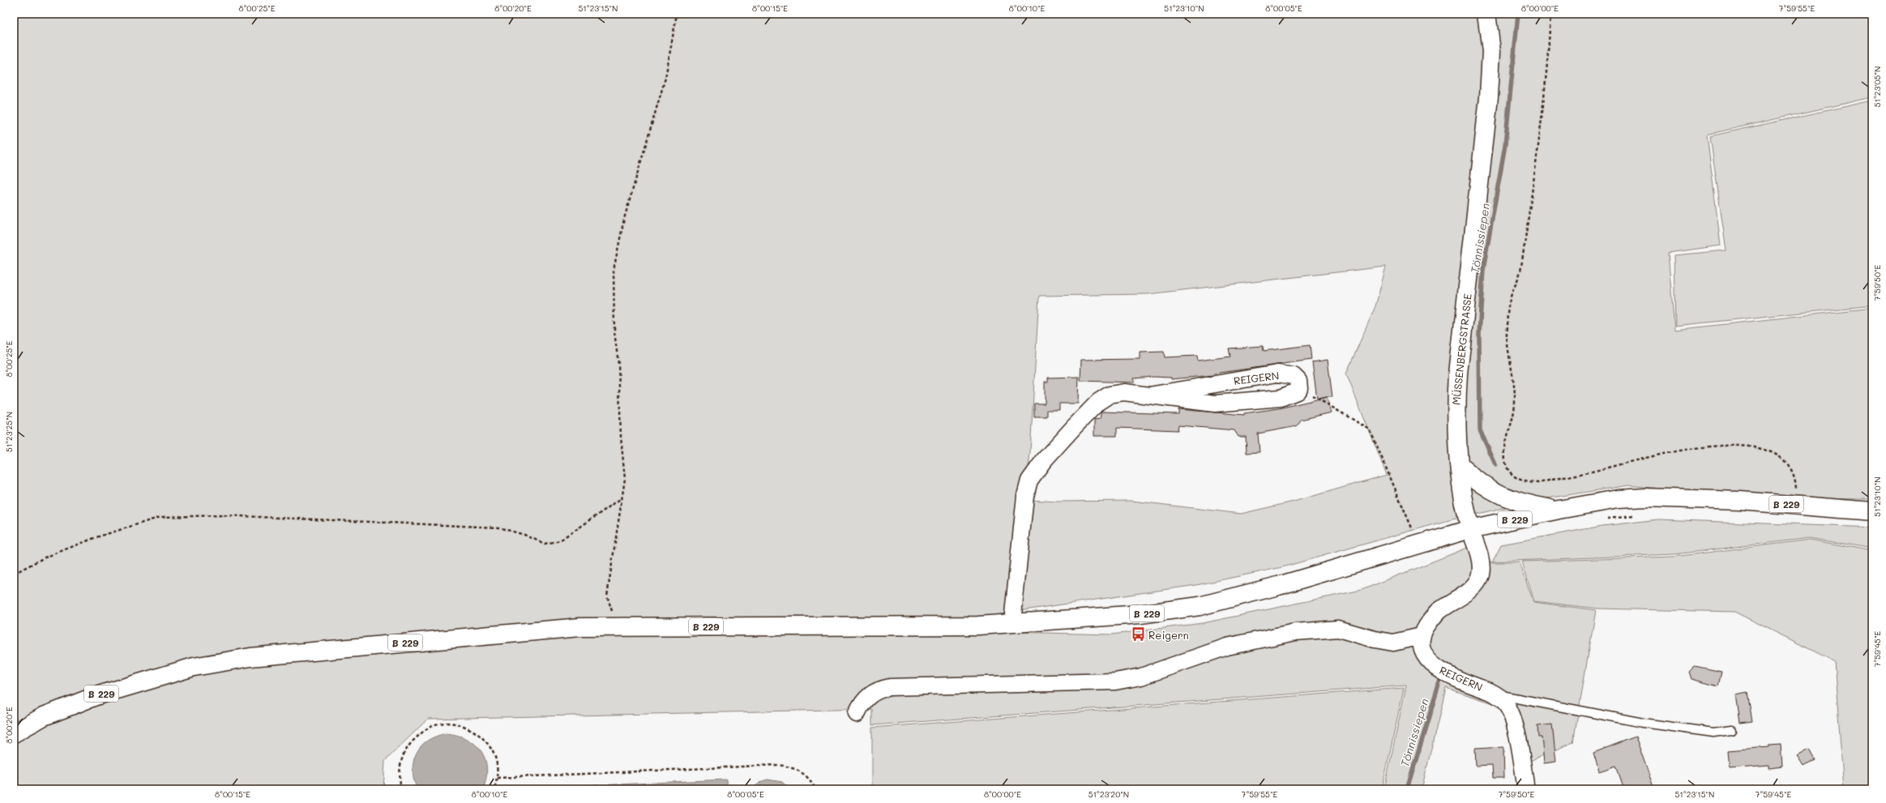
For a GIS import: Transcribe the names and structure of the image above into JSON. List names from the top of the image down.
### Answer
{
  "streets": {
    "main road": ["MÜSSENBERGSTRASSE", "B 229"],
    "street": ["REIGERN"]
  },
  "crossings": [
    ["MÜSSENBERGSTRASSE", "B 229"],
    ["REIGERN", "B 229"]
  ],
  "water": ["Tönnissiepen"],
  "places": {
    "bus stop": ["Reigern"]
  },
  "coordinates": [
    "8°00'25\"E",
    "8°00'20\"E",
    "51°23'15\"N",
    "8°00'15\"E",
    "8°00'10\"E",
    "51°23'10\"N",
    "8°00'05\"E",
    "8°00'00\"E",
    "7°59'55\"E",
    "51°23'05\"N",
    "7°59'50\"E",
    "51°23'25\"N",
    "7°59'45\"E",
    "51°23'20\"N"
  ]
}
